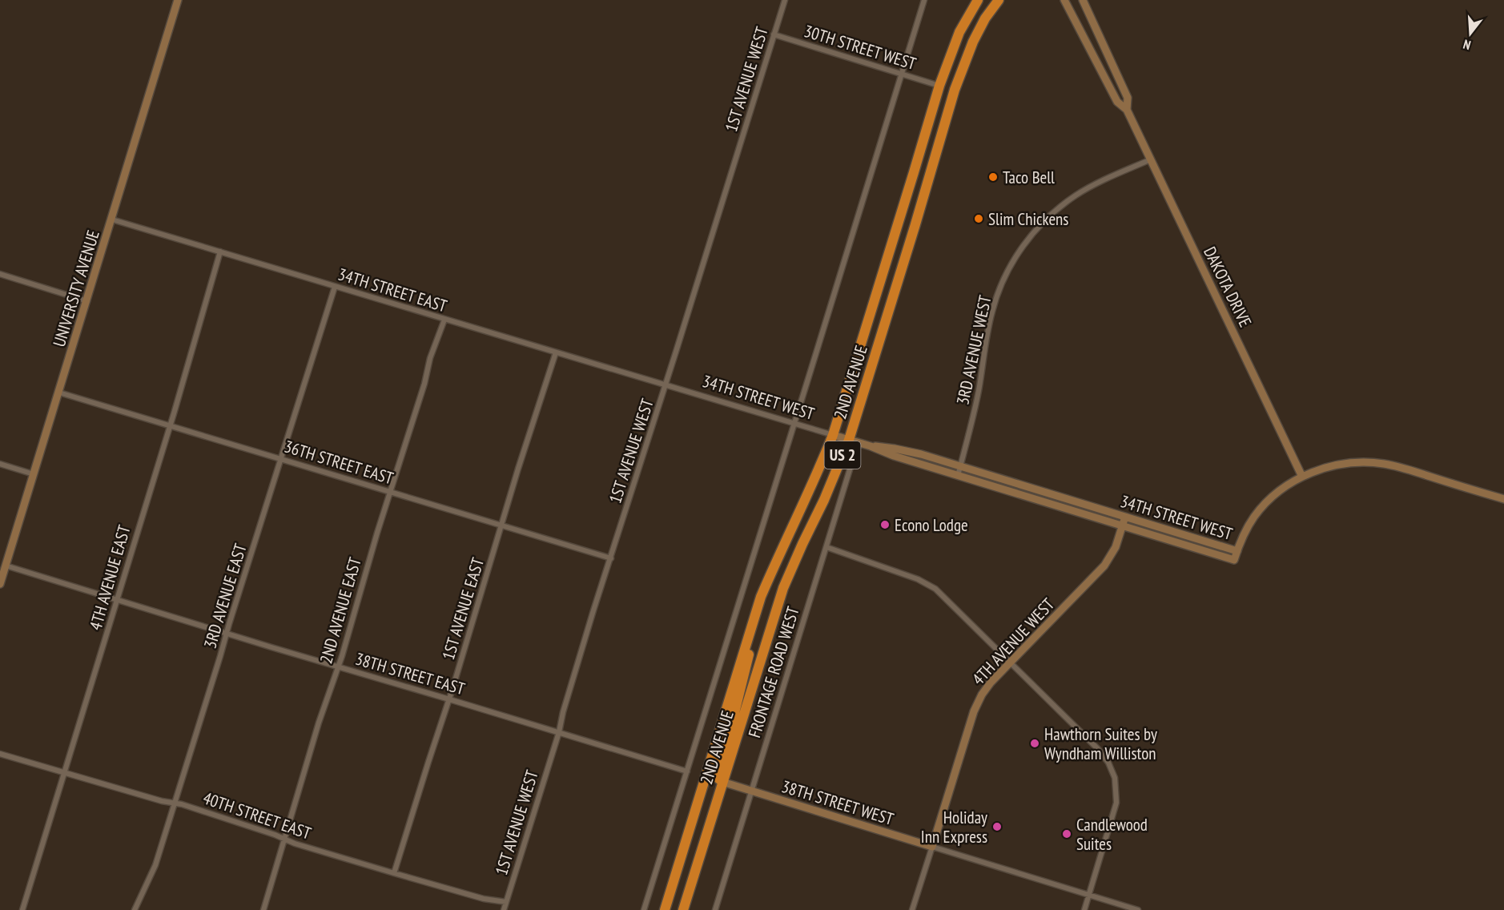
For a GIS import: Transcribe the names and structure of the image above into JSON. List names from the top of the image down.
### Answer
{
  "streets": {
    "highway": ["2ND AVENUE", "US 2"],
    "street": [
      "30TH STREET WEST",
      "1ST AVENUE WEST",
      "DAKOTA DRIVE",
      "UNIVERSITY AVENUE",
      "34TH STREET EAST",
      "3RD AVENUE WEST",
      "34TH STREET WEST",
      "36TH STREET EAST",
      "4TH AVENUE EAST",
      "3RD AVENUE EAST",
      "1ST AVENUE EAST",
      "2ND AVENUE EAST",
      "4TH AVENUE WEST",
      "FRONTAGE ROAD WEST",
      "38TH STREET EAST",
      "38TH STREET WEST",
      "40TH STREET EAST"
    ]
  },
  "crossings": [
    ["30TH STREET WEST", "1ST AVENUE WEST"],
    ["30TH STREET WEST", "2ND AVENUE"],
    ["1ST AVENUE WEST", "34TH STREET EAST"],
    ["1ST AVENUE WEST", "34TH STREET WEST"],
    ["1ST AVENUE WEST", "36TH STREET EAST"],
    ["1ST AVENUE WEST", "38TH STREET EAST"],
    ["1ST AVENUE WEST", "40TH STREET EAST"],
    ["DAKOTA DRIVE", "3RD AVENUE WEST"],
    ["UNIVERSITY AVENUE", "34TH STREET EAST"],
    ["UNIVERSITY AVENUE", "36TH STREET EAST"],
    ["UNIVERSITY AVENUE", "38TH STREET EAST"],
    ["34TH STREET EAST", "34TH STREET WEST"],
    ["34TH STREET EAST", "4TH AVENUE EAST"],
    ["34TH STREET EAST", "3RD AVENUE EAST"],
    ["34TH STREET EAST", "1ST AVENUE EAST"],
    ["34TH STREET EAST", "2ND AVENUE EAST"],
    ["3RD AVENUE WEST", "34TH STREET WEST"],
    ["2ND AVENUE", "34TH STREET WEST"],
    ["2ND AVENUE", "FRONTAGE ROAD WEST"],
    ["2ND AVENUE", "38TH STREET WEST"],
    ["34TH STREET WEST", "4TH AVENUE WEST"],
    ["34TH STREET WEST", "FRONTAGE ROAD WEST"],
    ["36TH STREET EAST", "4TH AVENUE EAST"],
    ["36TH STREET EAST", "3RD AVENUE EAST"],
    ["36TH STREET EAST", "1ST AVENUE EAST"],
    ["36TH STREET EAST", "2ND AVENUE EAST"],
    ["4TH AVENUE EAST", "38TH STREET EAST"],
    ["4TH AVENUE EAST", "40TH STREET EAST"],
    ["3RD AVENUE EAST", "38TH STREET EAST"],
    ["3RD AVENUE EAST", "40TH STREET EAST"],
    ["1ST AVENUE EAST", "38TH STREET EAST"],
    ["1ST AVENUE EAST", "40TH STREET EAST"],
    ["2ND AVENUE EAST", "38TH STREET EAST"],
    ["2ND AVENUE EAST", "40TH STREET EAST"],
    ["4TH AVENUE WEST", "38TH STREET WEST"],
    ["FRONTAGE ROAD WEST", "38TH STREET WEST"]
  ],
  "places": [
    "Taco Bell",
    "Slim Chickens",
    "Econo Lodge",
    "Hawthorn Suites by Wyndham Williston",
    "Holiday Inn Express",
    "Candlewood Suites"
  ],
  "north": "bottom"
}
